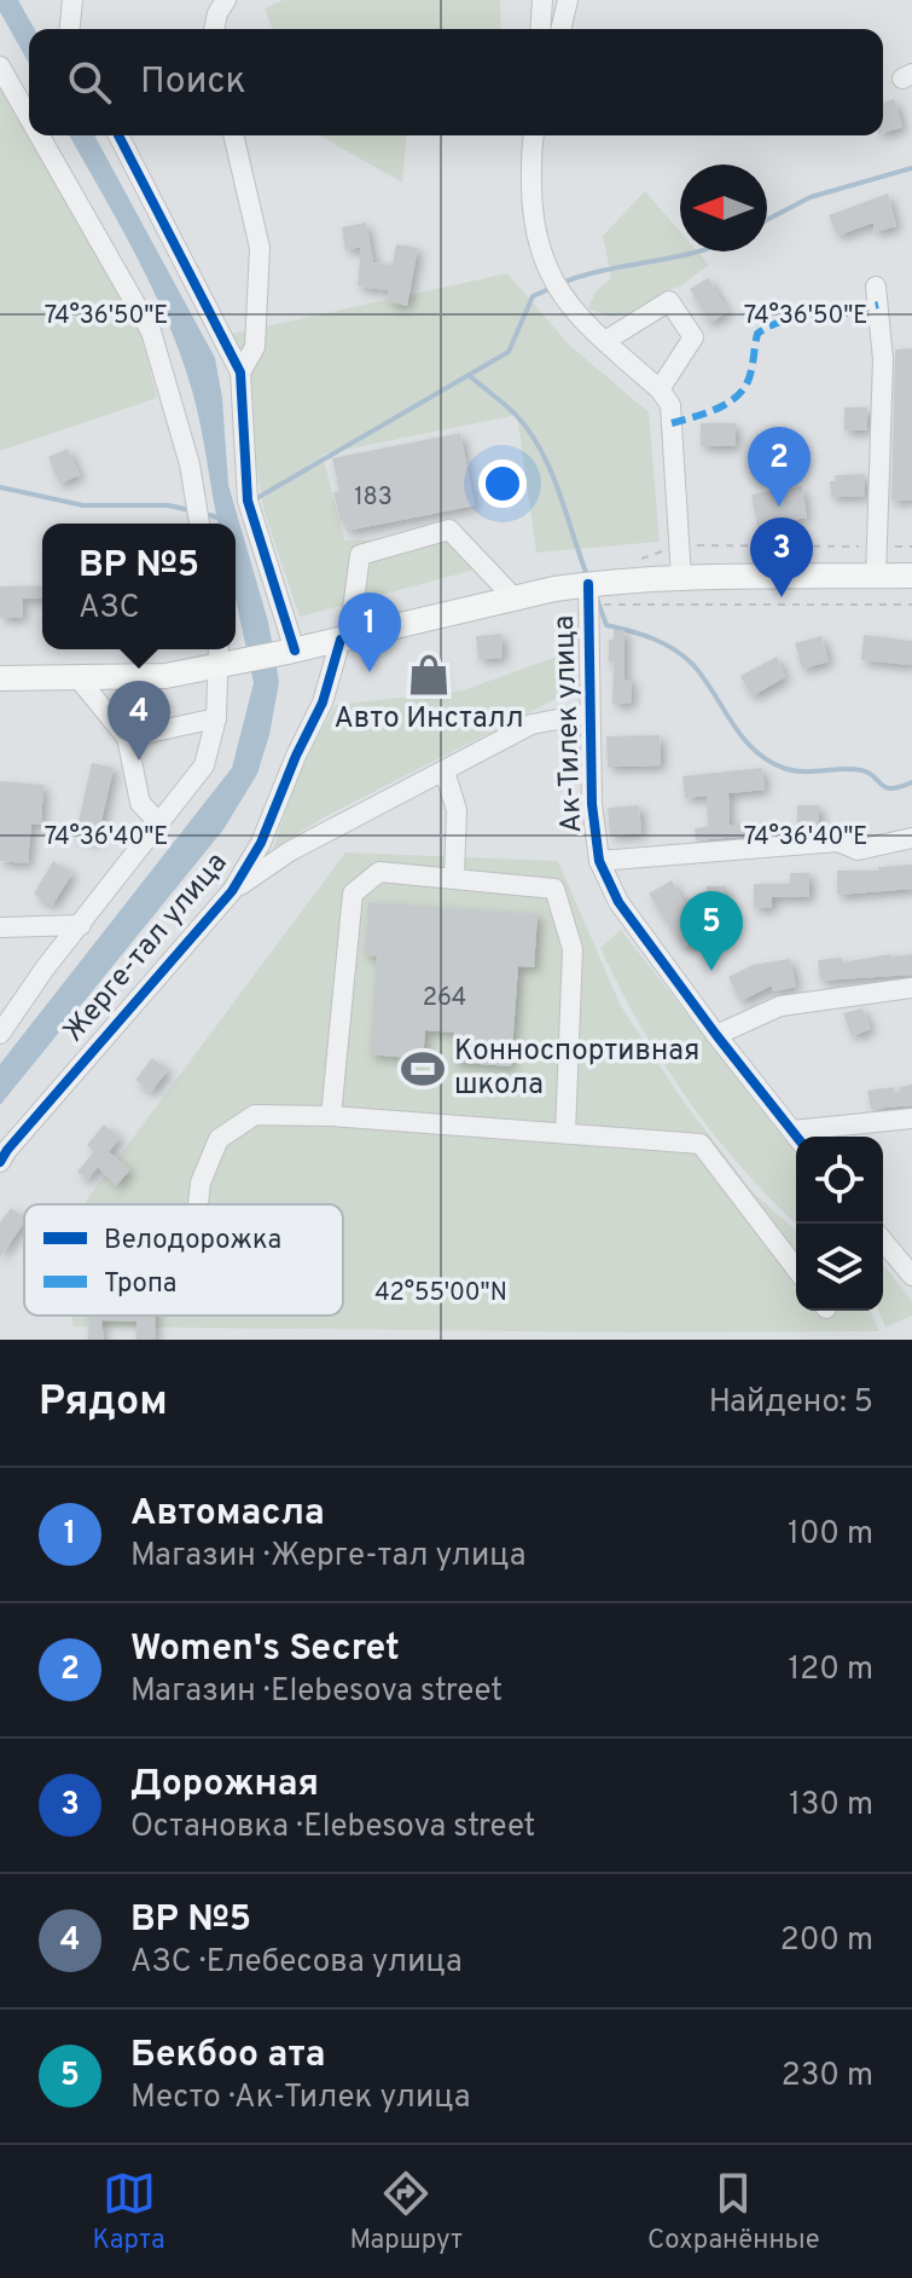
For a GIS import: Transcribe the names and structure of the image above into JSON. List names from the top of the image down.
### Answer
{
  "streets": {
    "street": ["Ак-Тилек улица", "Жерге-тал улица"]
  },
  "places": {
    "shop": ["Авто Инсталл"],
    "sports": ["Конноспортивная школа"]
  },
  "house_numbers": ["183", "264"],
  "legend": ["Велодорожка", "Тропа"],
  "north": "left",
  "page": {
    "search": "Поиск",
    "pins": [
      "2",
      "3",
      "1",
      "4",
      "5"
    ],
    "popup": ["BP №5", "АЗС"],
    "heading": ["Рядом", "Найдено: 5"],
    "list": [
      {
        "mark": "1",
        "name": "Автомасла",
        "note": "Магазин · Жерге-тал улица",
        "value": "100 m"
      },
      {
        "mark": "2",
        "name": "Women's Secret",
        "note": "Магазин · Elebesova street",
        "value": "120 m"
      },
      {
        "mark": "3",
        "name": "Дорожная",
        "note": "Остановка · Elebesova street",
        "value": "130 m"
      },
      {
        "mark": "4",
        "name": "BP №5",
        "note": "АЗС · Елебесова улица",
        "value": "200 m"
      },
      {
        "mark": "5",
        "name": "Бекбоо ата",
        "note": "Место · Ак-Тилек улица",
        "value": "230 m"
      }
    ],
    "nav": ["Карта", "Маршрут", "Сохранённые"]
  },
  "coordinates": ["74°36'50\"E", "74°36'40\"E", "42°55'00\"N"]
}
